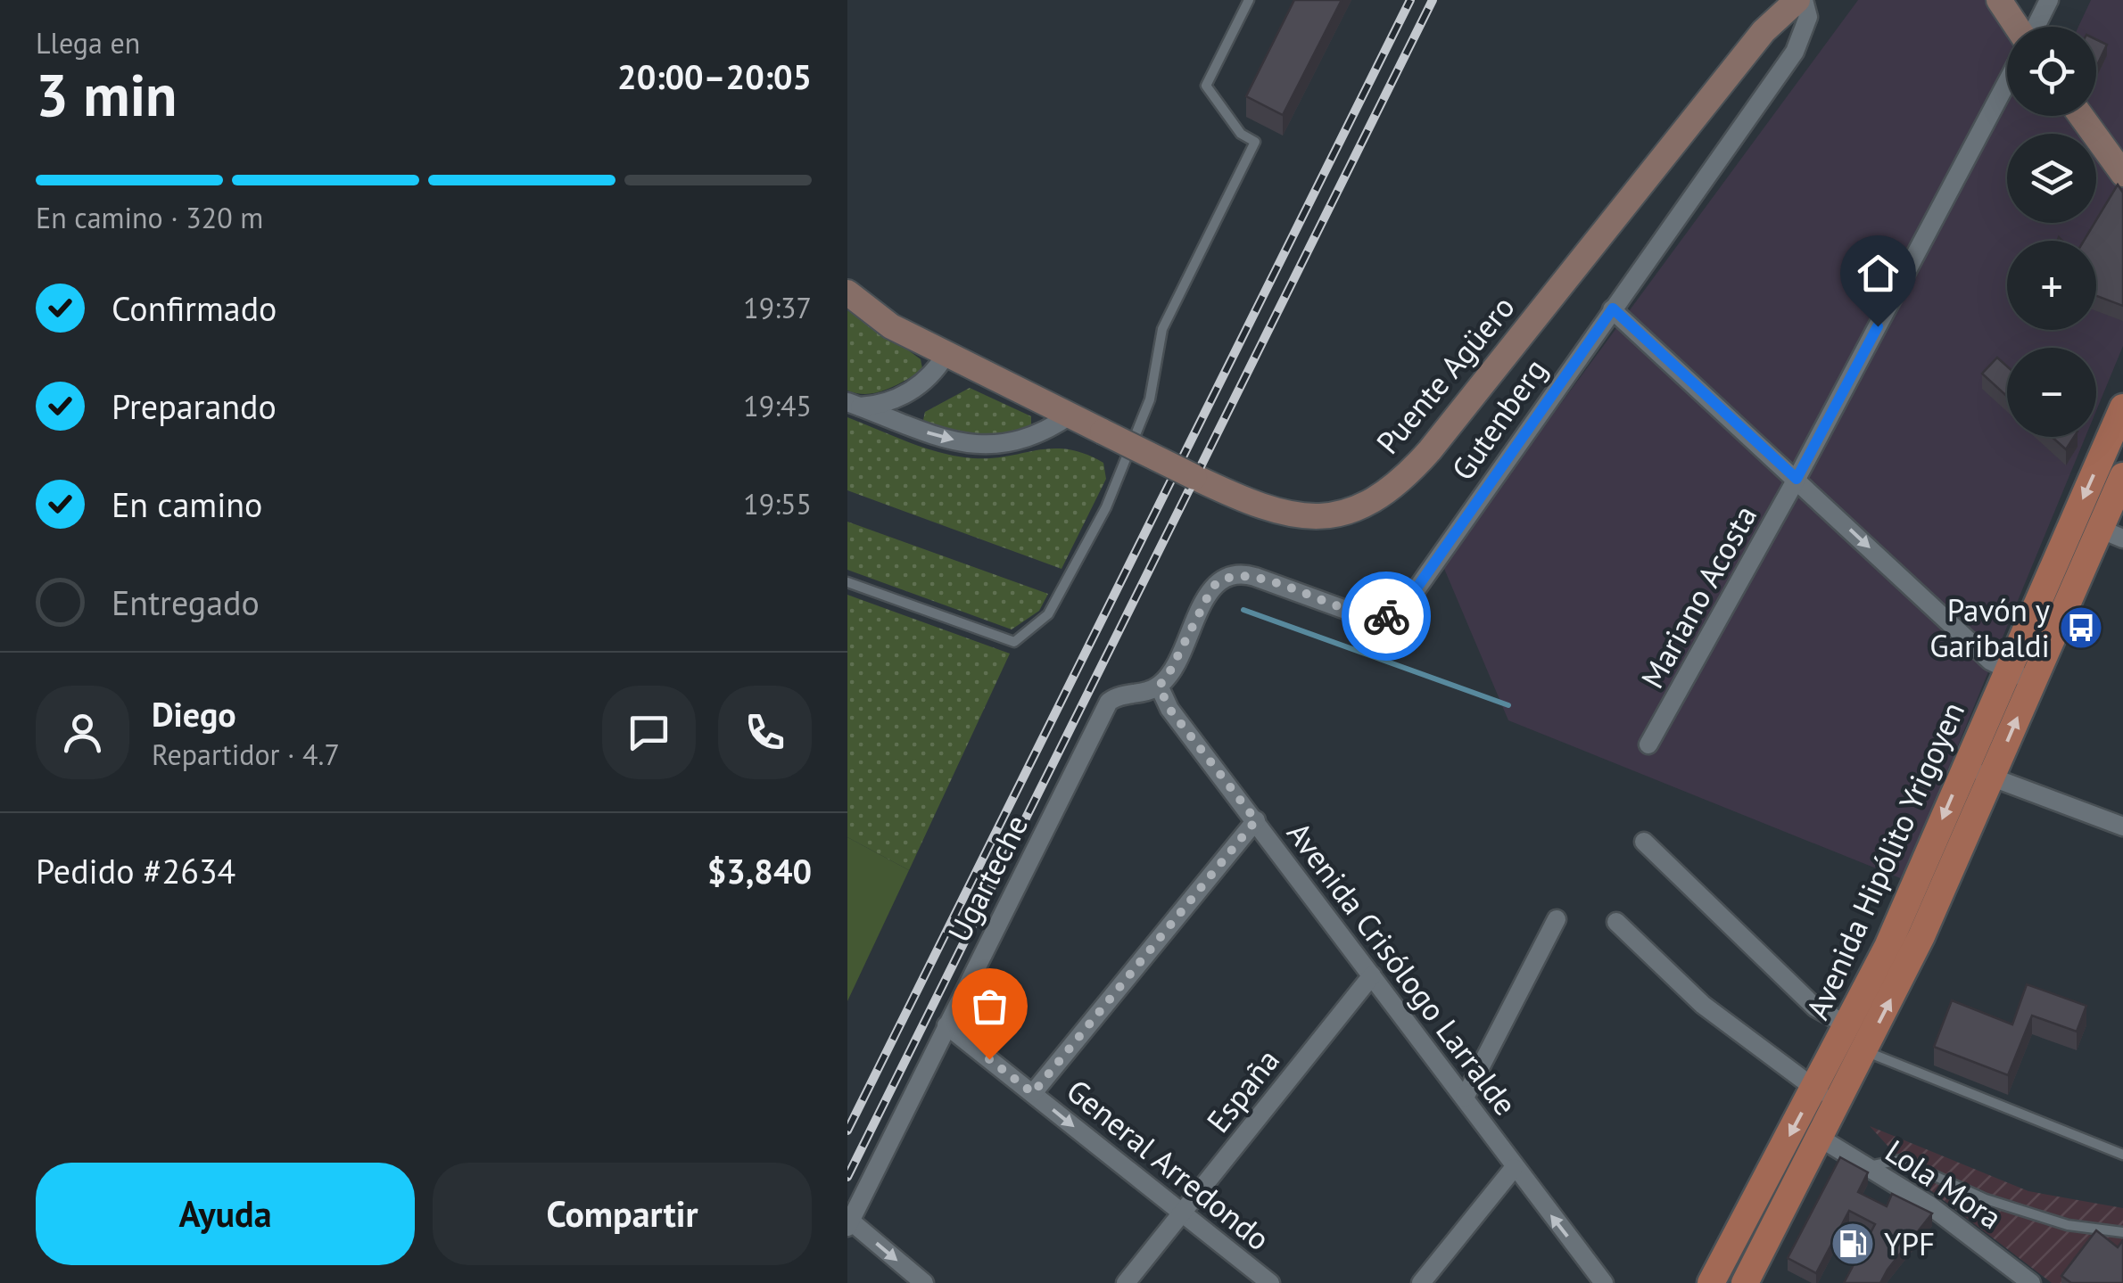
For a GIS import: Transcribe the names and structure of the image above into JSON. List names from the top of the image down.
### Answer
{
  "streets": {
    "main road": ["Avenida Hipólito Yrigoyen"],
    "street": [
      "Puente Agüero",
      "Gutenberg",
      "Mariano Acosta",
      "Ugarteche",
      "Avenida Crisólogo Larralde",
      "España",
      "General Arredondo",
      "Lola Mora"
    ]
  },
  "crossings": [
    ["Puente Agüero", "Gutenberg"],
    ["Gutenberg", "Ugarteche"],
    ["Gutenberg", "Avenida Crisólogo Larralde"],
    ["Avenida Hipólito Yrigoyen", "Lola Mora"],
    ["Ugarteche", "Avenida Crisólogo Larralde"],
    ["Ugarteche", "General Arredondo"],
    ["Avenida Crisólogo Larralde", "España"],
    ["España", "General Arredondo"]
  ],
  "one_way": ["General Arredondo"],
  "places": {
    "bus stop": ["Pavón y Garibaldi"],
    "fuel station": ["YPF"]
  },
  "page": {
    "heading": ["3 min", "Llega en", "20:00–20:05"],
    "panel": [
      "Diego",
      "Repartidor · 4.7",
      "Pedido #2634",
      "$3,840"
    ],
    "map_buttons": ["+", "−"],
    "bar": "En camino · 320 m",
    "list": [
      ["Confirmado", "19:37"],
      ["Preparando", "19:45"],
      ["En camino", "19:55"],
      "Entregado"
    ],
    "buttons": ["Ayuda", "Compartir"]
  }
}
